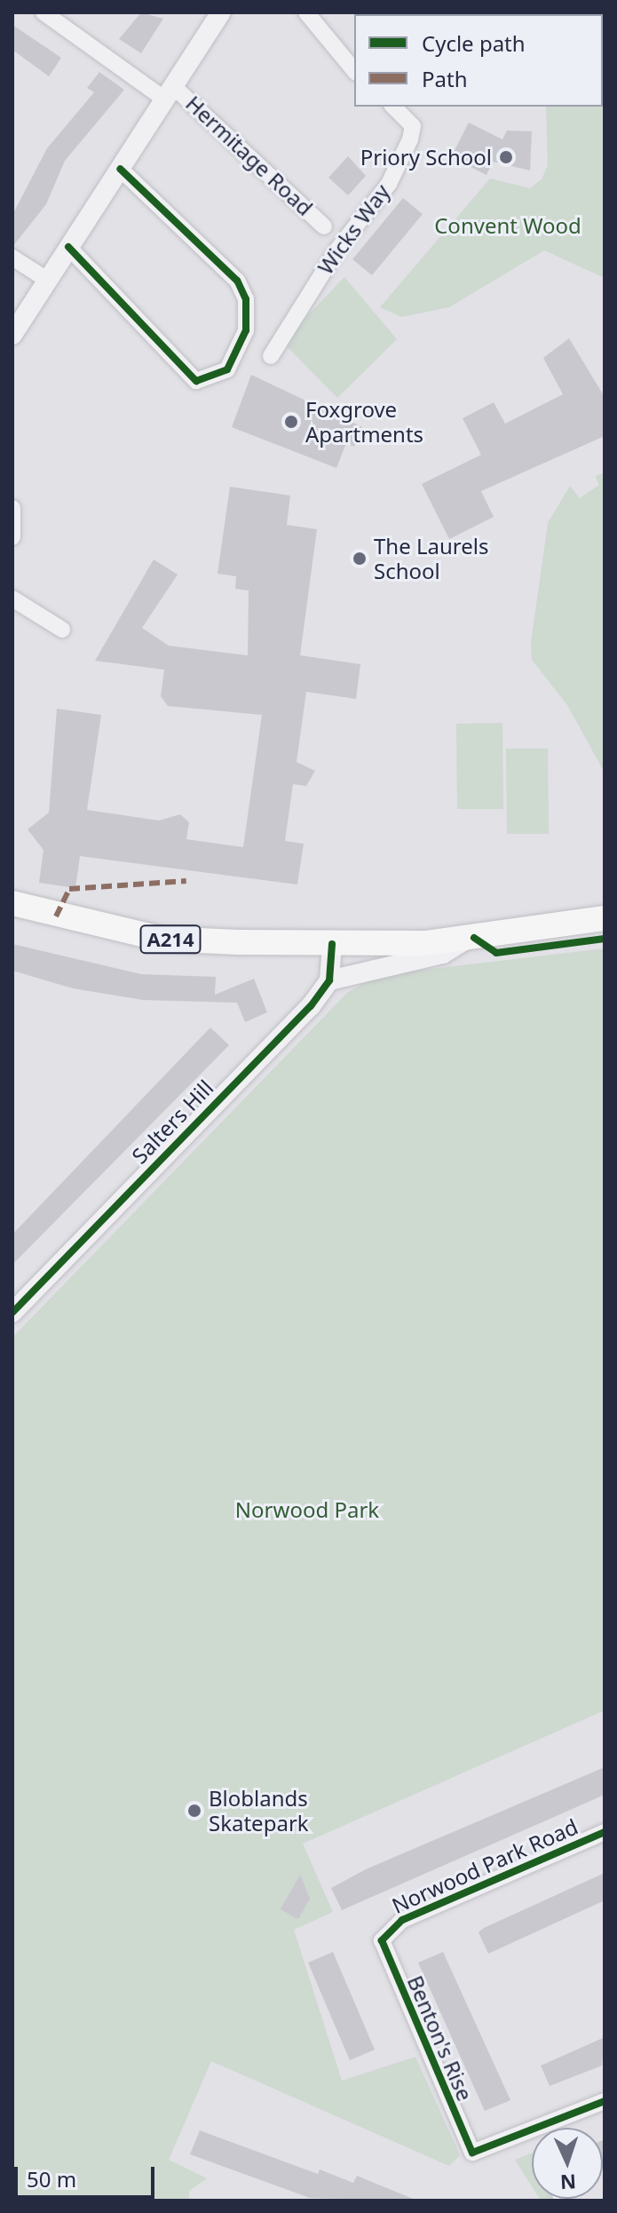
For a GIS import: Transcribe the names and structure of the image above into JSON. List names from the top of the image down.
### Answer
{
  "streets": {
    "main road": ["A214"],
    "street": [
      "Hermitage Road",
      "Wicks Way",
      "Salters Hill",
      "Norwood Park Road",
      "Benton's Rise"
    ]
  },
  "crossings": [
    ["Norwood Park Road", "Benton's Rise"]
  ],
  "parks": ["Convent Wood", "Norwood Park"],
  "places": [
    "Priory School",
    "Foxgrove Apartments",
    "The Laurels School",
    "Bloblands Skatepark"
  ],
  "legend": ["Cycle path", "Path"],
  "scale_bar": "50 m",
  "north": "bottom"
}
